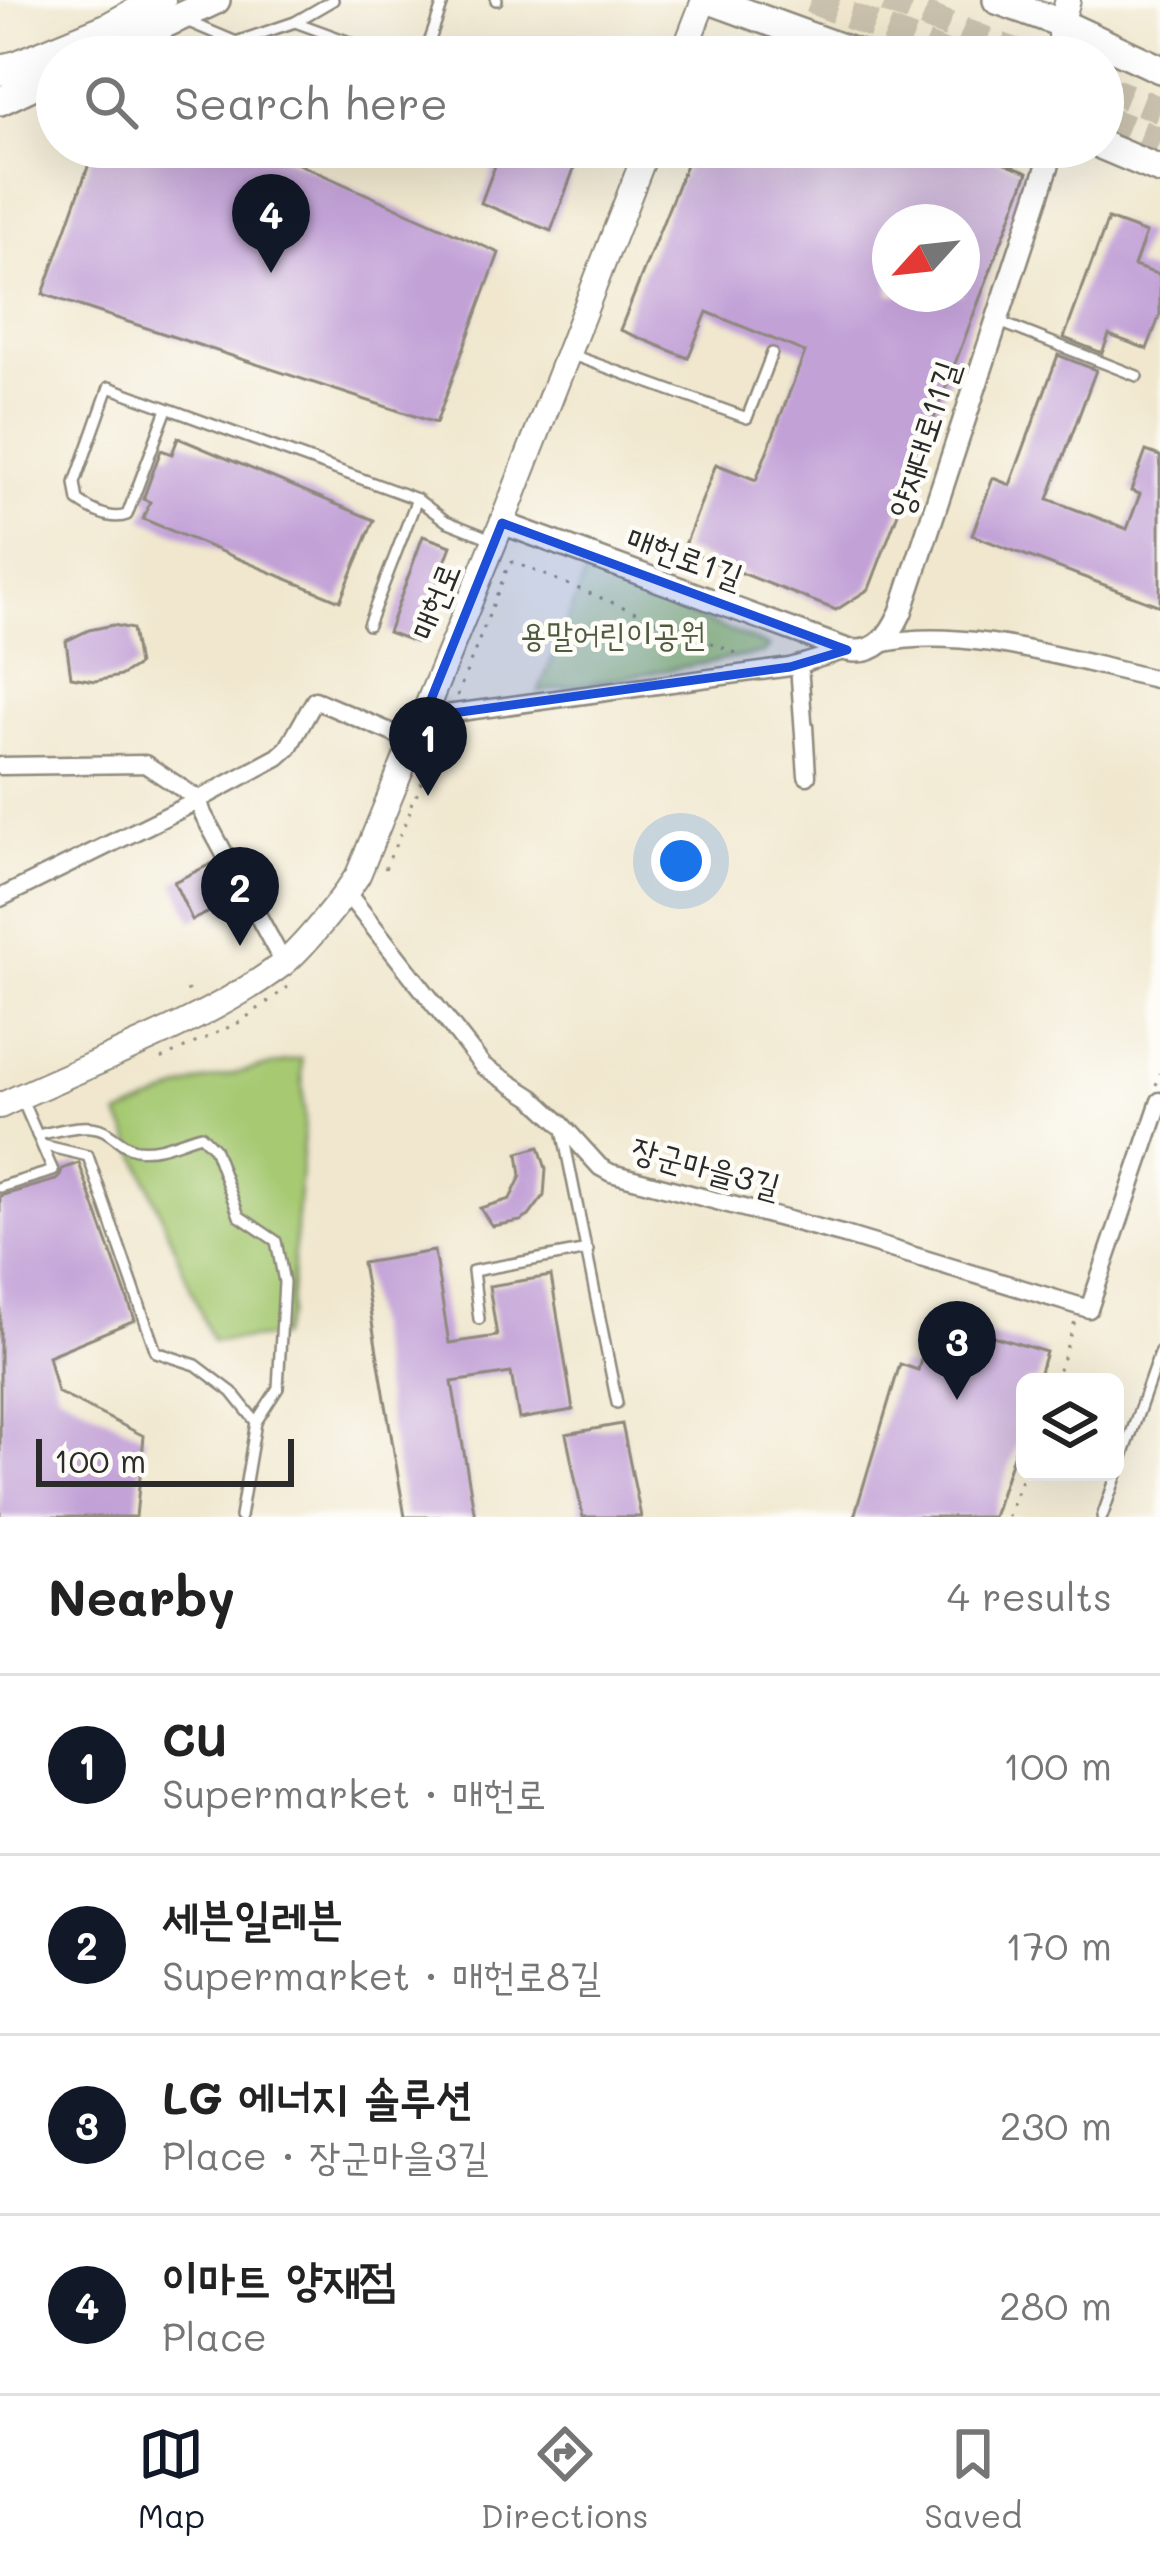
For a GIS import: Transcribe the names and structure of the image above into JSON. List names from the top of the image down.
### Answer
{
  "streets": {
    "main road": ["매헌로"],
    "street": ["양재대로11길", "매헌로1길", "장군마을3길"]
  },
  "crossings": [
    ["매헌로1길", "매헌로"],
    ["매헌로", "장군마을3길"]
  ],
  "parks": ["용말어린이공원"],
  "scale_bar": "100 m",
  "north": "bottom left",
  "page": {
    "search": "Search here",
    "pins": [
      "4",
      "1",
      "2",
      "3"
    ],
    "scale": "100 m",
    "heading": ["Nearby", "4 results"],
    "list": [
      {
        "mark": "1",
        "name": "CU",
        "note": "Supermarket · 매헌로",
        "value": "100 m"
      },
      {
        "mark": "2",
        "name": "세븐일레븐",
        "note": "Supermarket · 매헌로8길",
        "value": "170 m"
      },
      {
        "mark": "3",
        "name": "LG 에너지 솔루션",
        "note": "Place · 장군마을3길",
        "value": "230 m"
      },
      {
        "mark": "4",
        "name": "이마트 양재점",
        "note": "Place",
        "value": "280 m"
      }
    ],
    "nav": ["Map", "Directions", "Saved"]
  }
}
